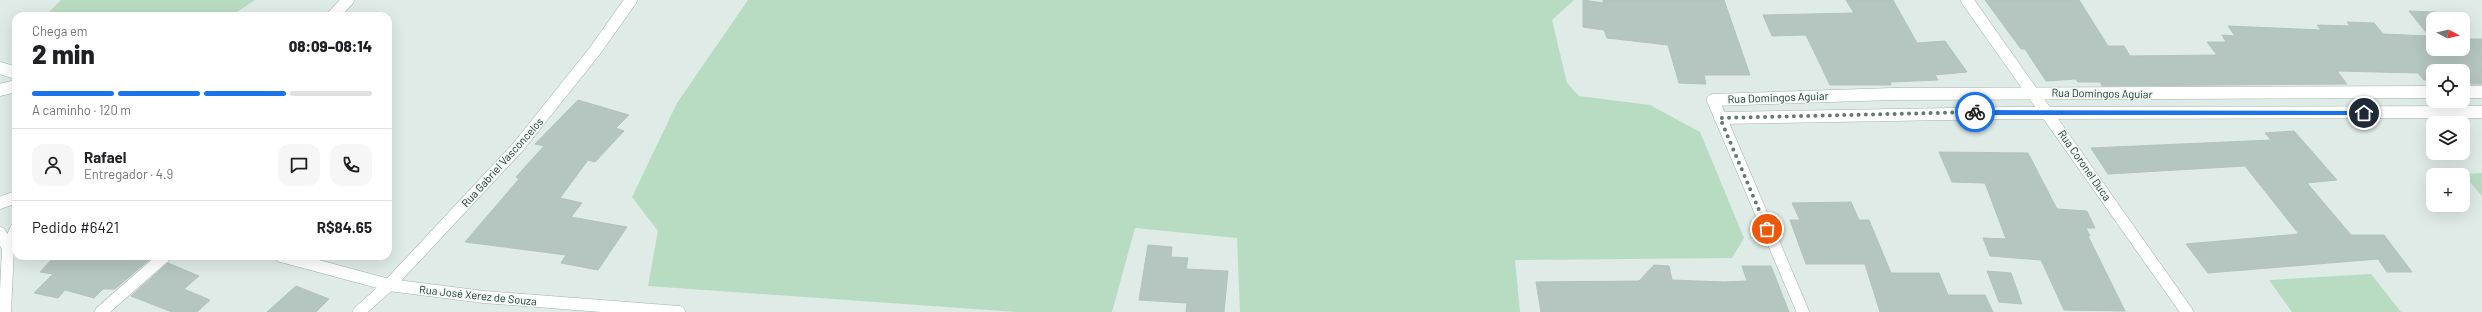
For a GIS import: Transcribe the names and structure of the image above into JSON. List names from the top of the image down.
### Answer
{
  "streets": {
    "street": [
      "Rua Domingos Aguiar",
      "Rua Gabriel Vasconcelos",
      "Rua Coronel Duca",
      "Rua José Xerez de Souza"
    ]
  },
  "crossings": [
    ["Rua Domingos Aguiar", "Rua Coronel Duca"],
    ["Rua Gabriel Vasconcelos", "Rua José Xerez de Souza"]
  ],
  "north": "right",
  "page": {
    "map_buttons": "+",
    "heading": ["2 min", "Chega em", "08:09–08:14"],
    "panel": [
      "Rafael",
      "Entregador · 4.9",
      "Pedido #6421",
      "R$84.65"
    ],
    "bar": "A caminho · 120 m"
  }
}
